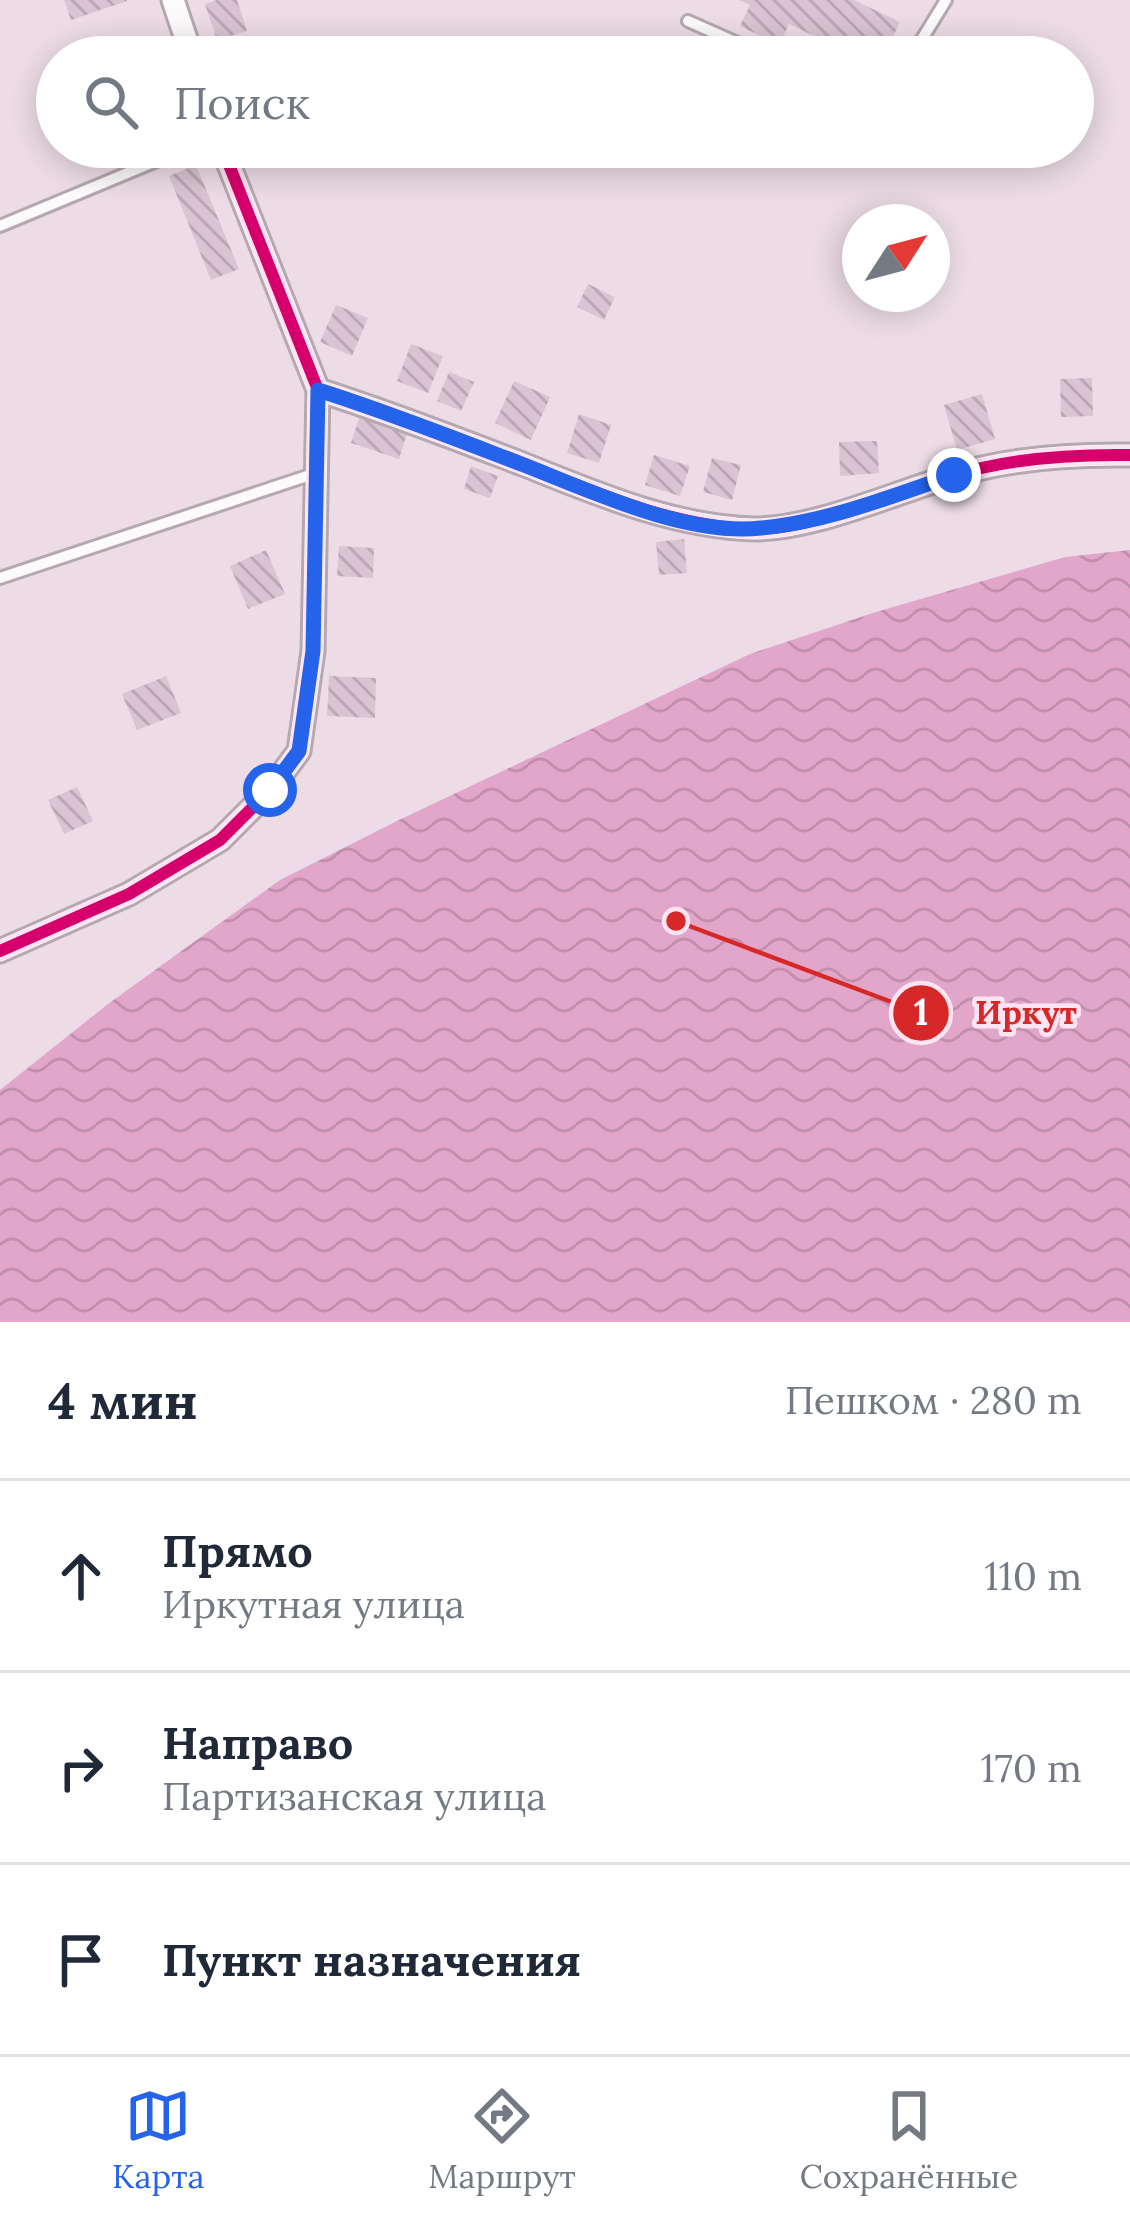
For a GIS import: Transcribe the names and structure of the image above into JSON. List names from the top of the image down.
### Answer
{
  "places": ["Иркут"],
  "north": "top right",
  "page": {
    "search": "Поиск",
    "heading": ["4 мин", "Пешком · 280 m"],
    "list": [
      ["Прямо", "Иркутная улица", "110 m"],
      ["Направо", "Партизанская улица", "170 m"],
      "Пункт назначения"
    ],
    "nav": ["Карта", "Маршрут", "Сохранённые"]
  }
}
